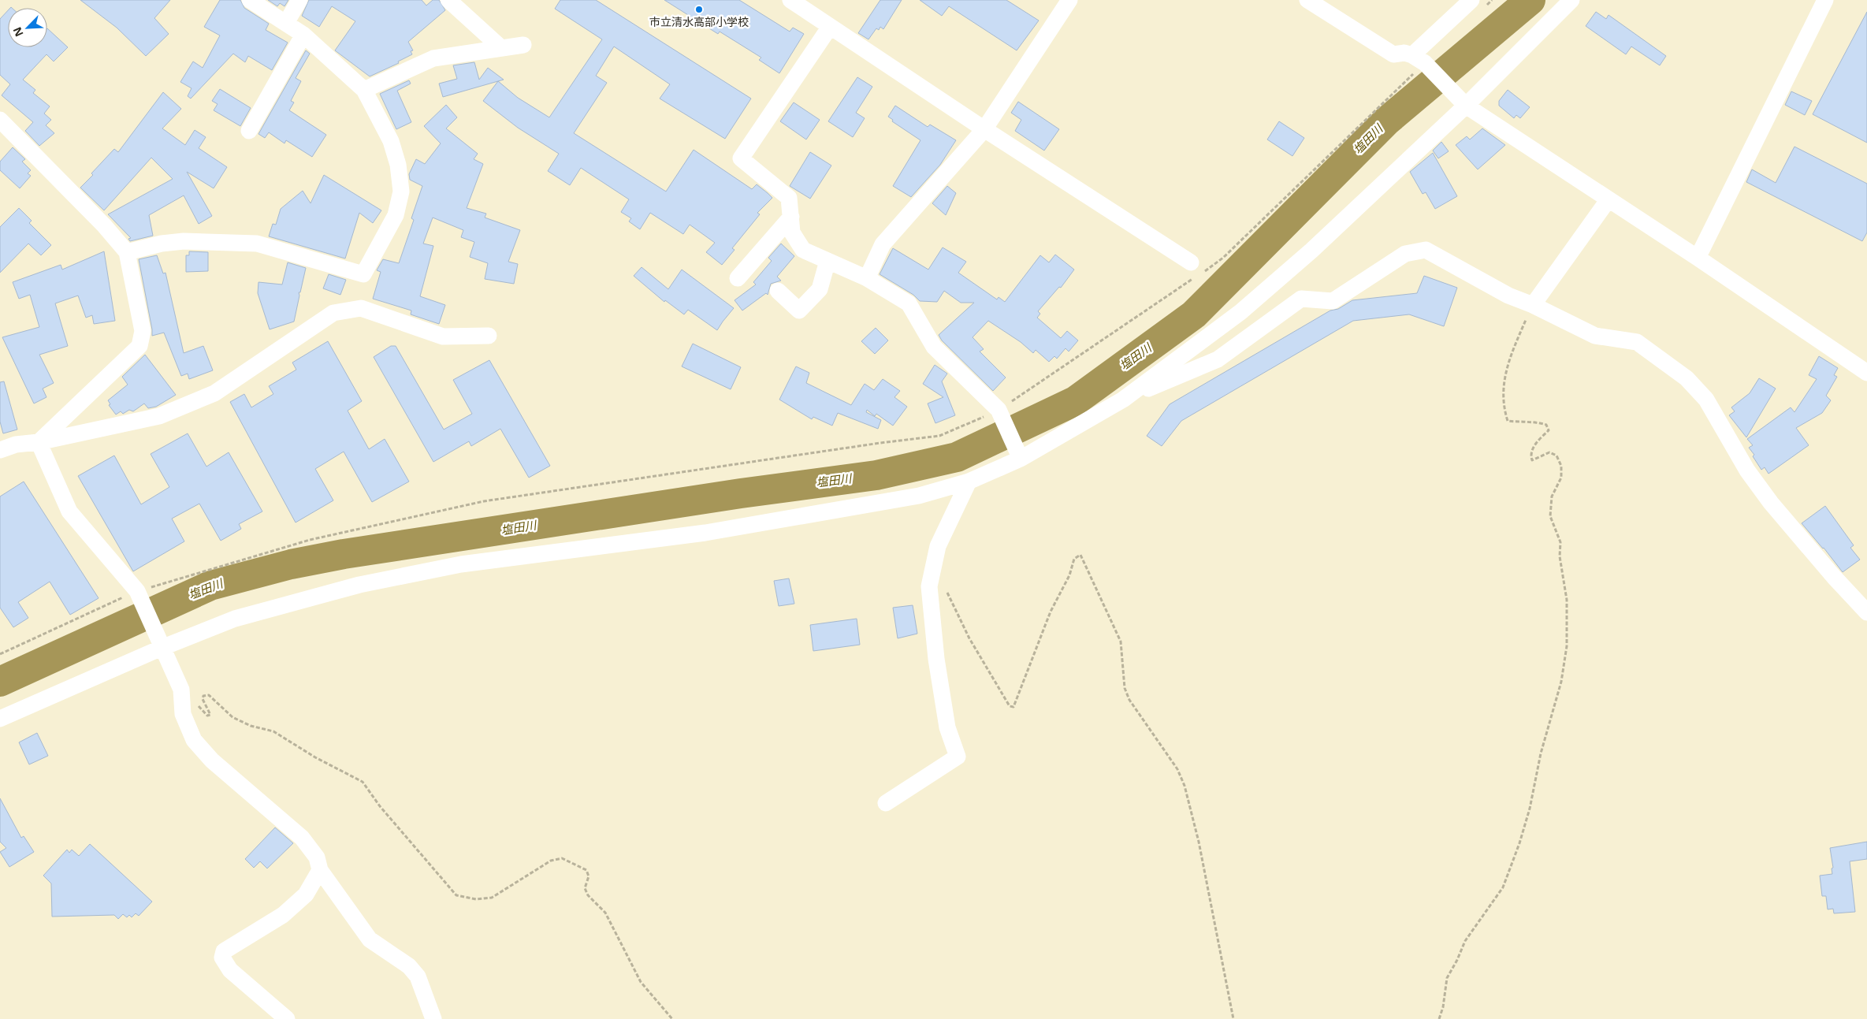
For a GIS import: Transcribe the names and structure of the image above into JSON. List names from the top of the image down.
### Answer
{
  "water": ["塩田川"],
  "places": ["市立清水高部小学校"],
  "north": "bottom left"
}
